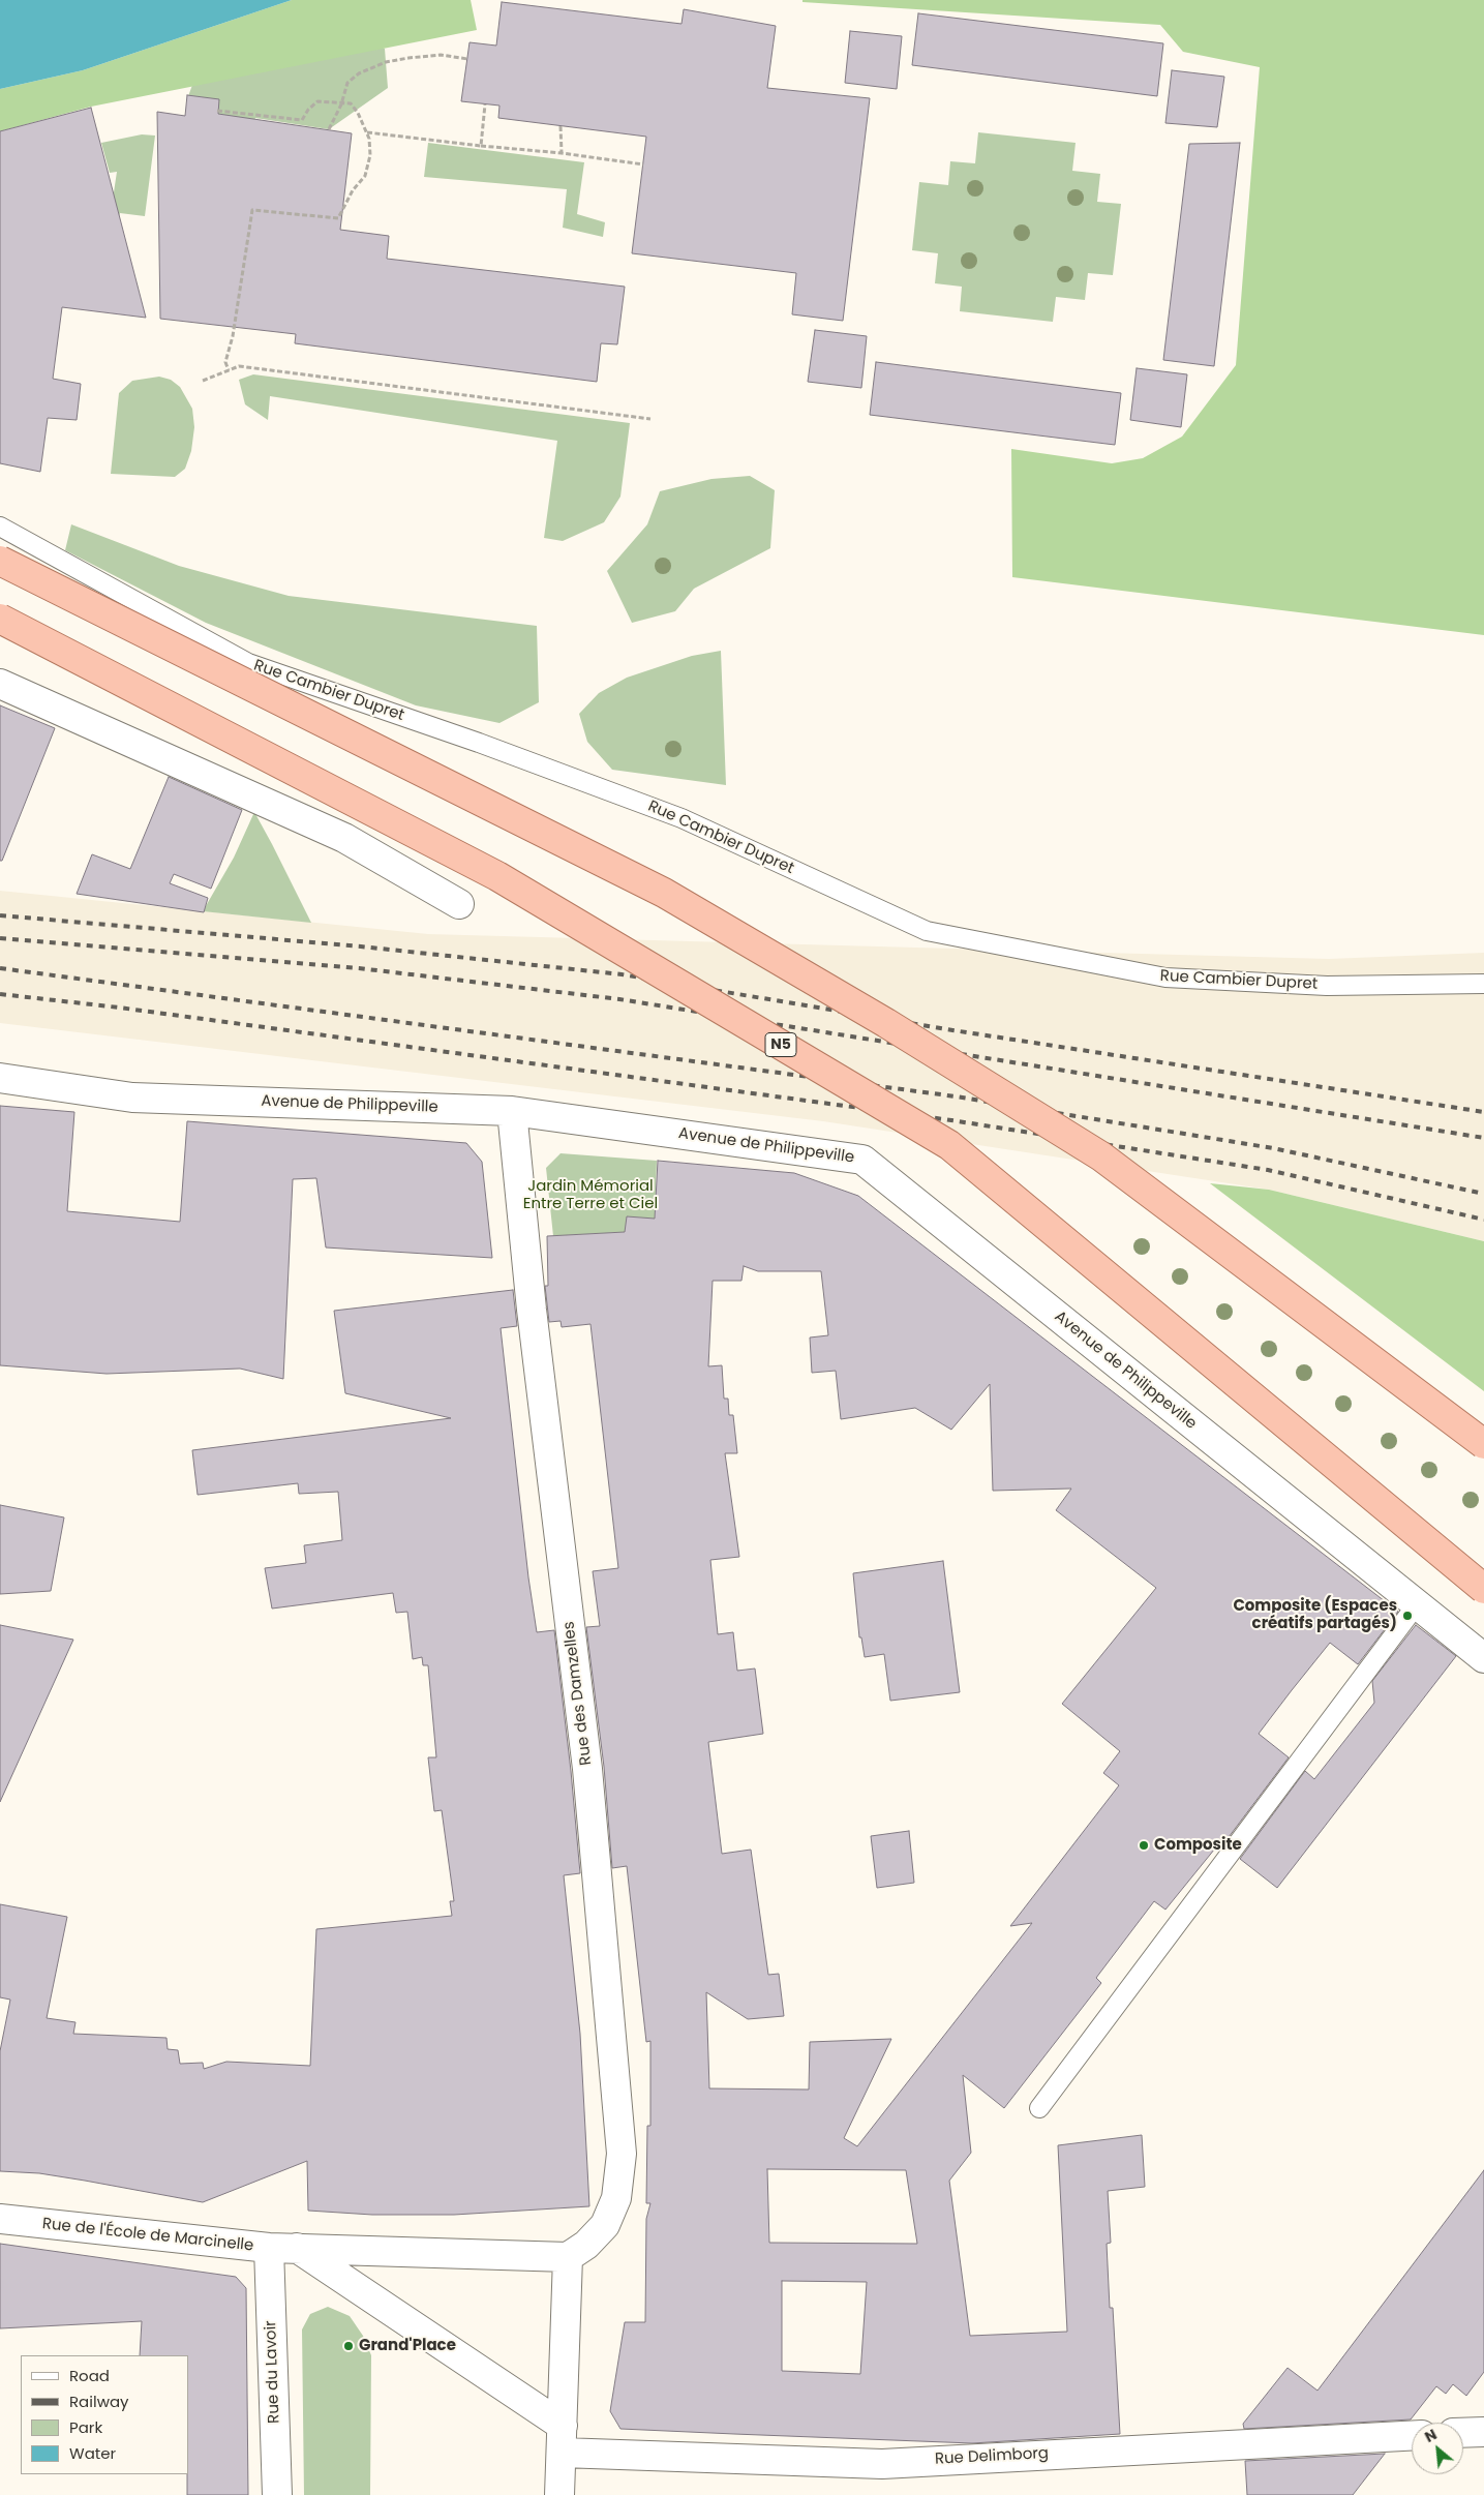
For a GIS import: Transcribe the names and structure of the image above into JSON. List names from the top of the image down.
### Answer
{
  "streets": {
    "main road": ["N5"],
    "street": [
      "Avenue de Philippeville",
      "Rue des Damzelles",
      "Rue de l'École de Marcinelle",
      "Rue du Lavoir",
      "Rue Delimborg"
    ],
    "lane": ["Rue Cambier Dupret"]
  },
  "crossings": [
    ["Avenue de Philippeville", "Rue des Damzelles"],
    ["Rue des Damzelles", "Rue de l'École de Marcinelle"],
    ["Rue de l'École de Marcinelle", "Rue du Lavoir"],
    ["Rue de l'École de Marcinelle", "Rue Delimborg"]
  ],
  "parks": ["Jardin Mémorial Entre Terre et Ciel"],
  "places": ["Composite (Espaces créatifs partagés)", "Composite", "Grand'Place"],
  "legend": [
    "Road",
    "Railway",
    "Park",
    "Water"
  ],
  "north": "top left"
}
